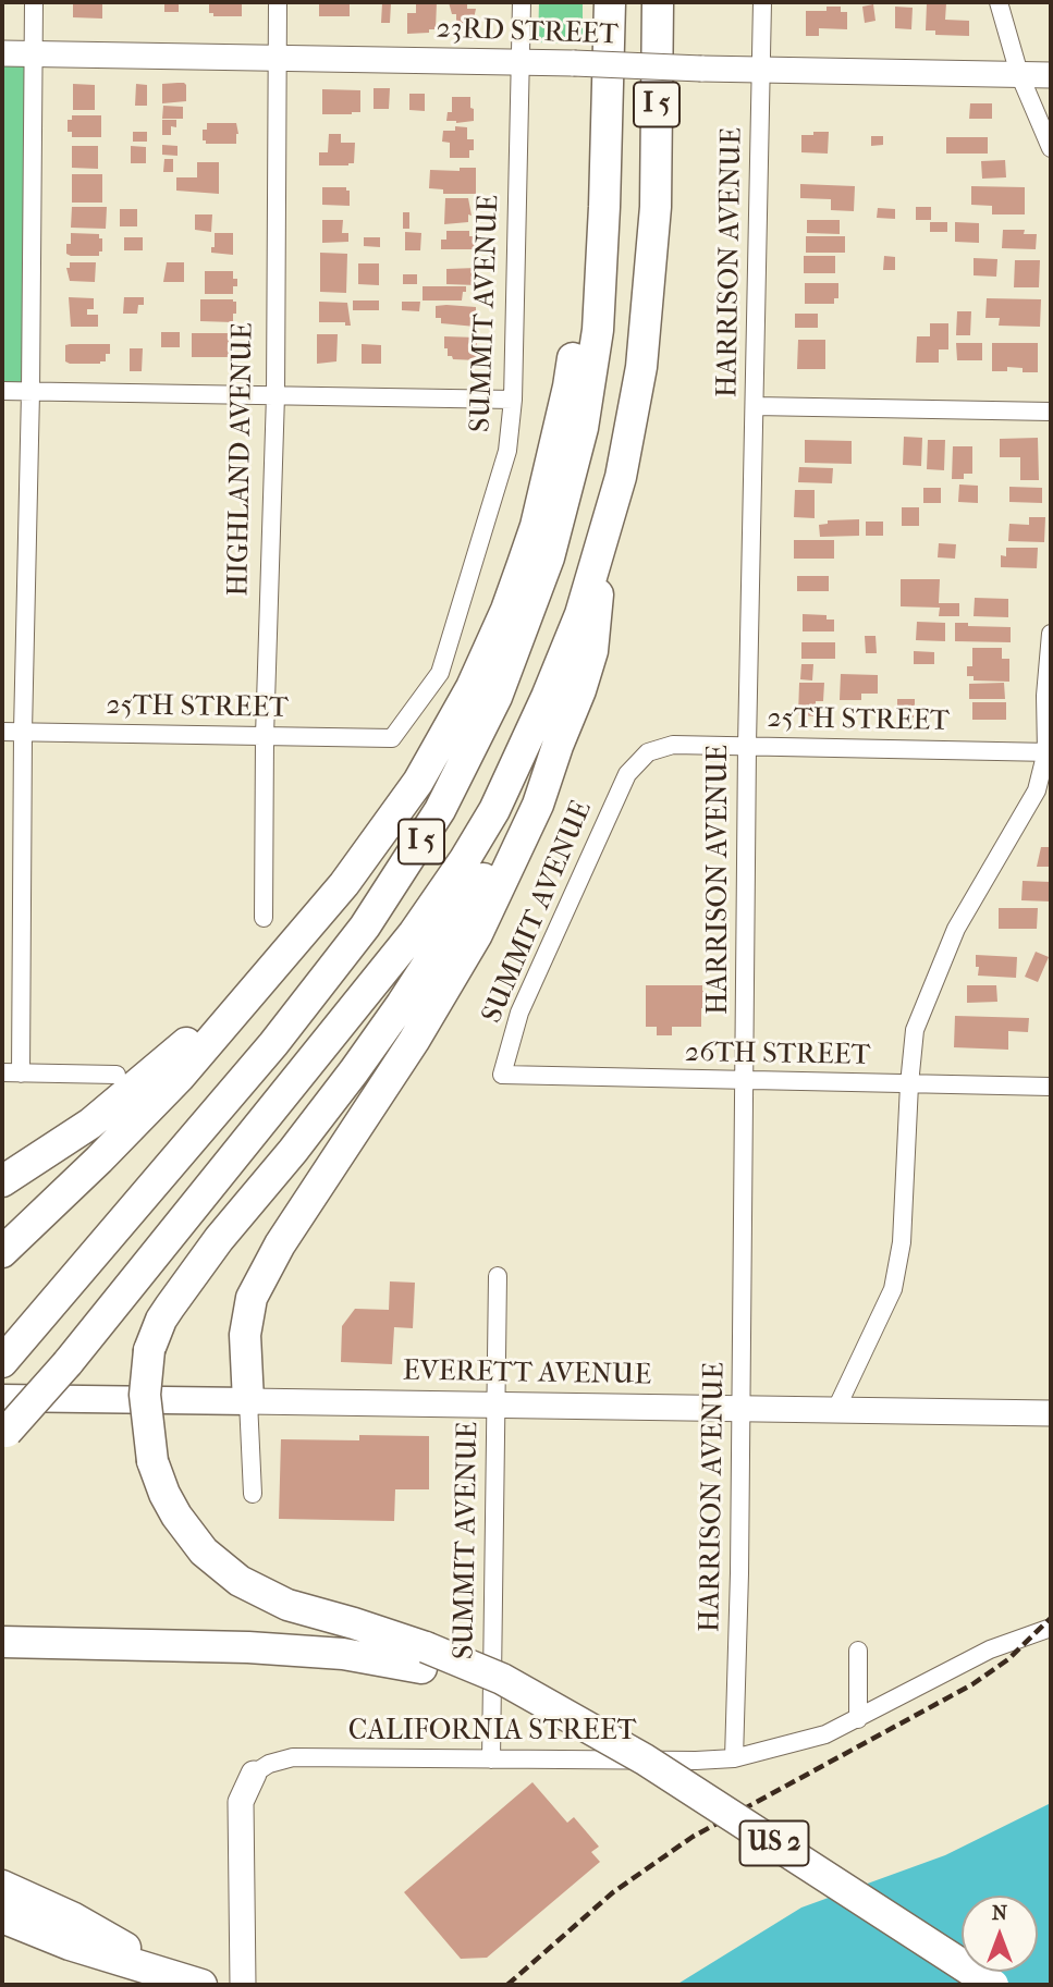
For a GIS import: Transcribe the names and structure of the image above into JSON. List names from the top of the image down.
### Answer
{
  "streets": {
    "highway": ["I 5", "US 2"],
    "main road": ["EVERETT AVENUE"],
    "street": [
      "23RD STREET",
      "HARRISON AVENUE",
      "SUMMIT AVENUE",
      "HIGHLAND AVENUE",
      "25TH STREET",
      "26TH STREET",
      "CALIFORNIA STREET"
    ]
  },
  "crossings": [
    ["23RD STREET", "HARRISON AVENUE"],
    ["23RD STREET", "SUMMIT AVENUE"],
    ["23RD STREET", "HIGHLAND AVENUE"],
    ["HARRISON AVENUE", "25TH STREET"],
    ["HARRISON AVENUE", "26TH STREET"],
    ["HARRISON AVENUE", "EVERETT AVENUE"],
    ["HARRISON AVENUE", "CALIFORNIA STREET"],
    ["SUMMIT AVENUE", "25TH STREET"],
    ["SUMMIT AVENUE", "26TH STREET"],
    ["SUMMIT AVENUE", "EVERETT AVENUE"],
    ["SUMMIT AVENUE", "CALIFORNIA STREET"],
    ["HIGHLAND AVENUE", "25TH STREET"]
  ],
  "north": "top"
}
